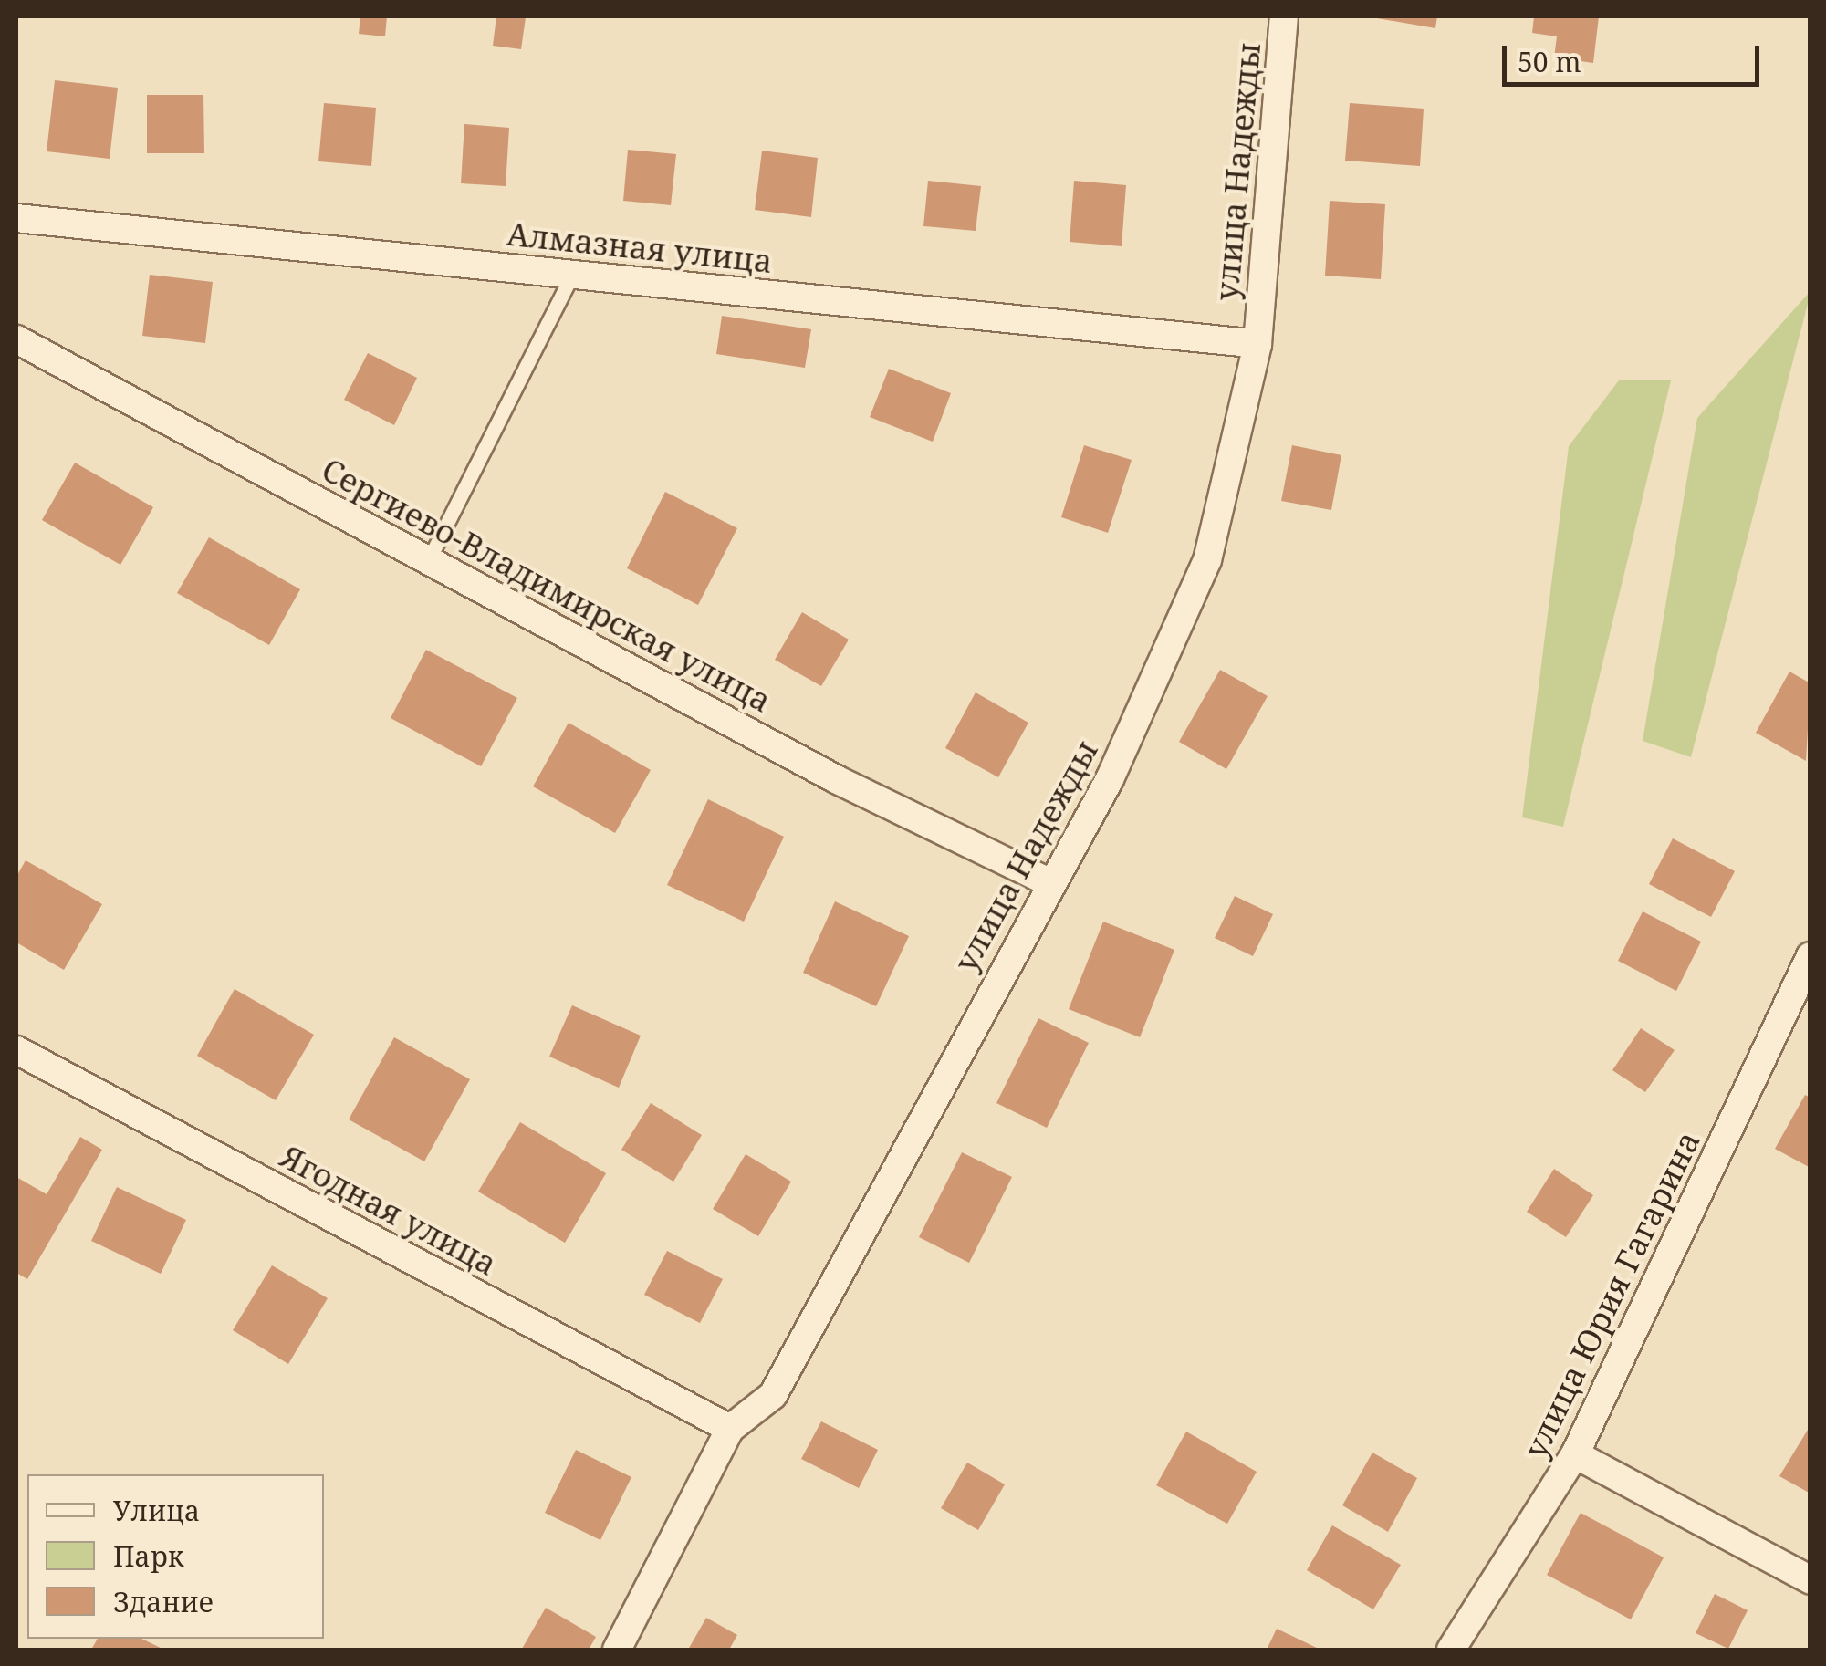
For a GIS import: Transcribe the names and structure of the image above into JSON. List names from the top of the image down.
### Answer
{
  "streets": {
    "street": [
      "улица Надежды",
      "Алмазная улица",
      "Сергиево-Владимирская улица",
      "Ягодная улица",
      "улица Юрия Гагарина"
    ]
  },
  "crossings": [
    ["улица Надежды", "Алмазная улица"],
    ["улица Надежды", "Сергиево-Владимирская улица"],
    ["улица Надежды", "Ягодная улица"]
  ],
  "legend": ["Улица", "Парк", "Здание"],
  "scale_bar": "50 m"
}
